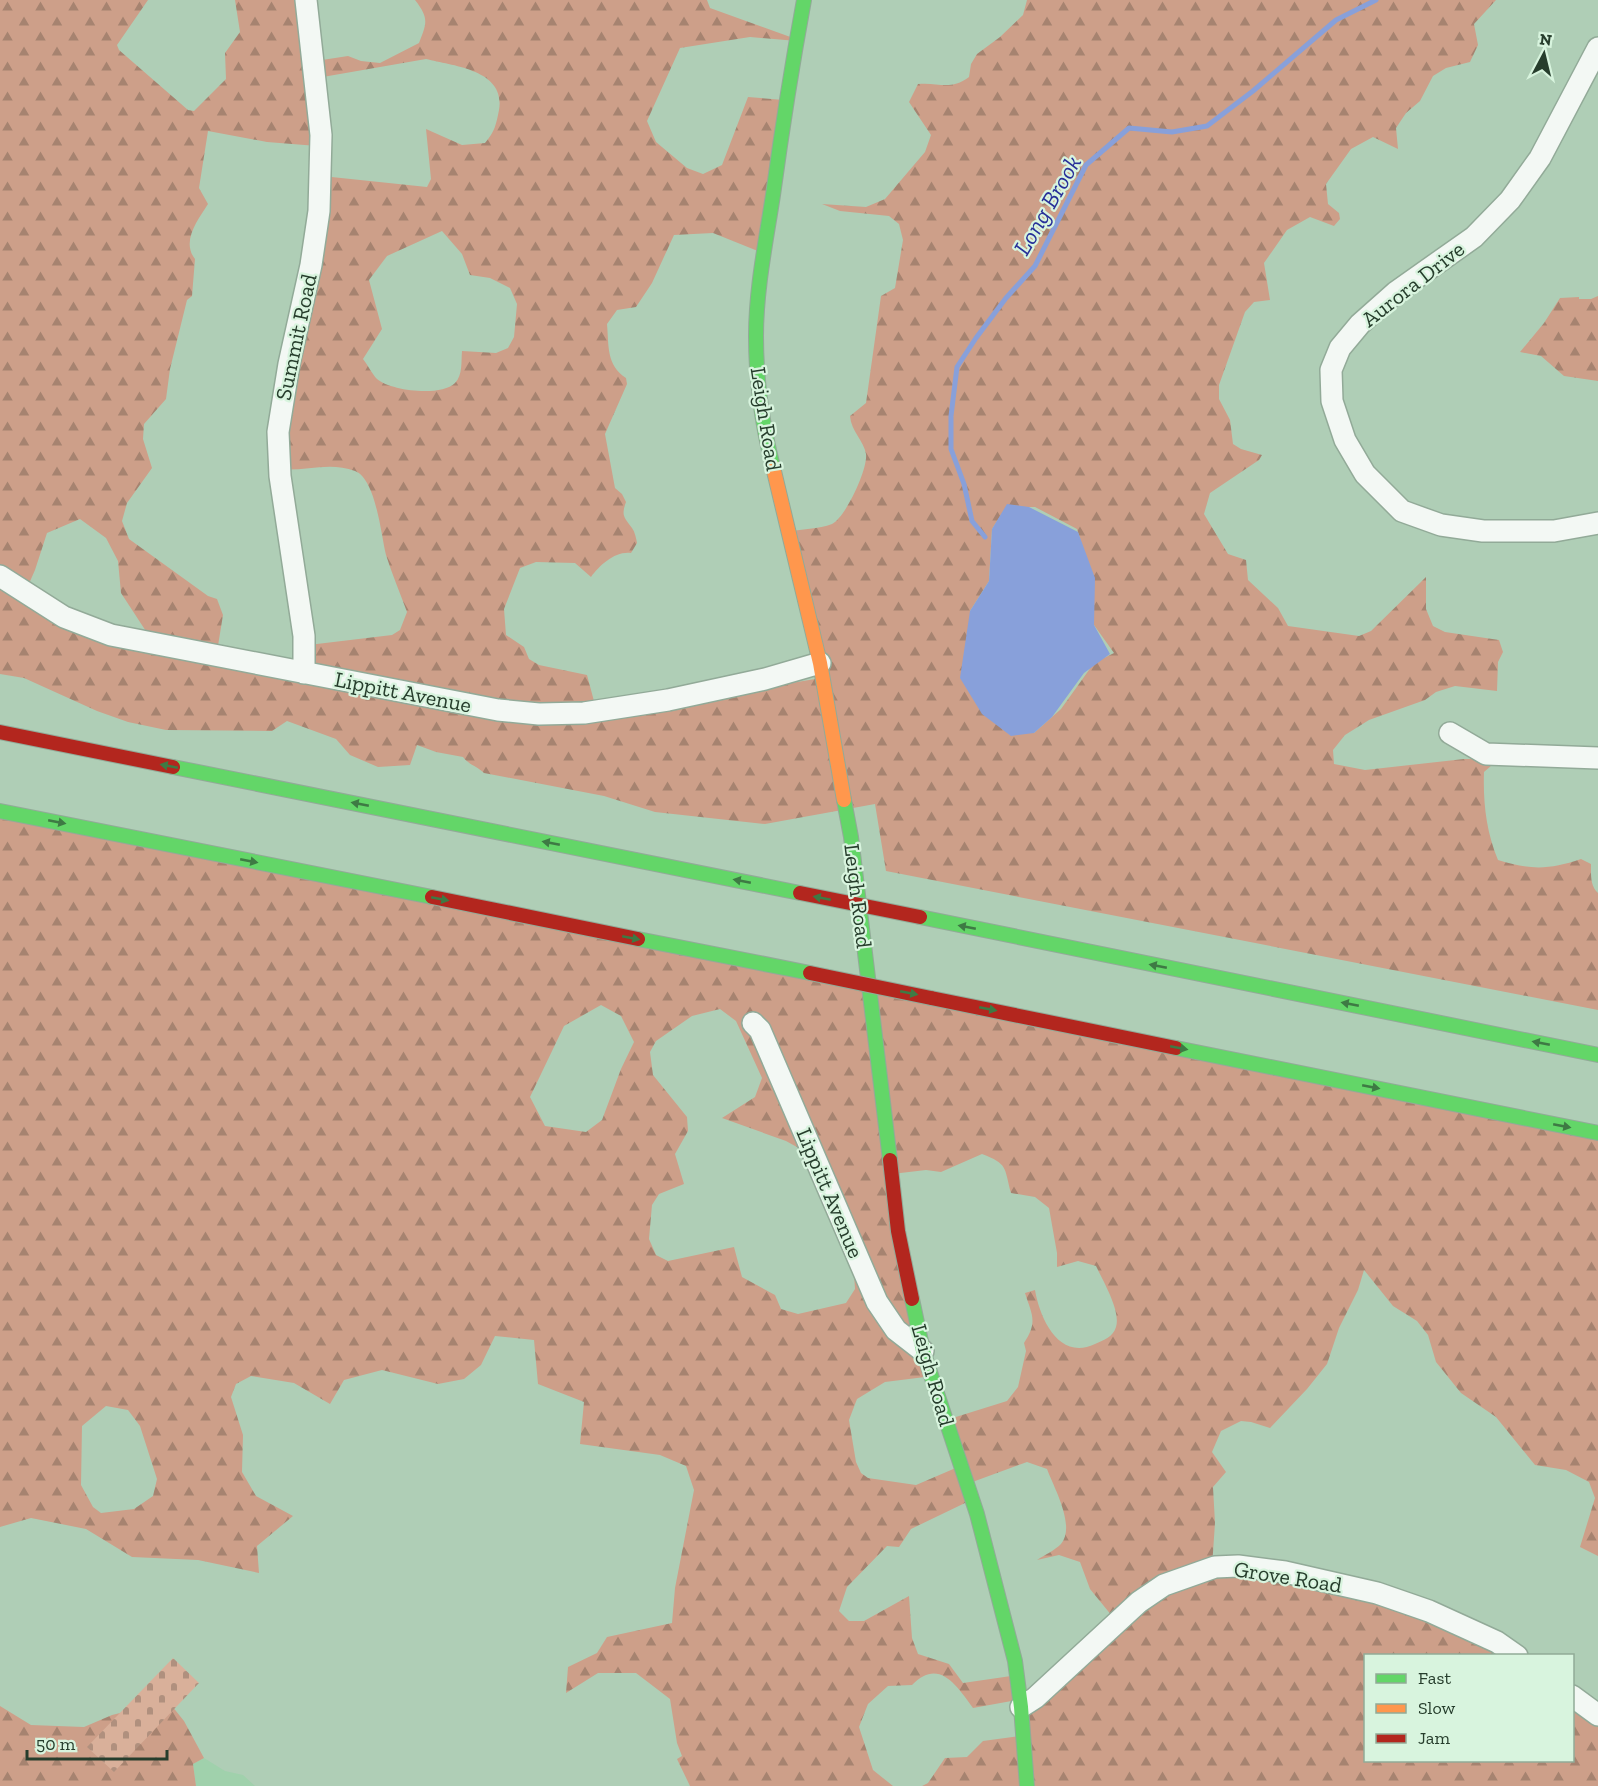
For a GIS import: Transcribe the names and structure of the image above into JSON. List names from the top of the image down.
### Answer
{
  "streets": {
    "main road": ["Leigh Road"],
    "street": [
      "Aurora Drive",
      "Summit Road",
      "Lippitt Avenue",
      "Grove Road"
    ]
  },
  "crossings": [
    ["Summit Road", "Lippitt Avenue"],
    ["Leigh Road", "Lippitt Avenue"],
    ["Leigh Road", "Grove Road"]
  ],
  "water": ["Long Brook"],
  "legend": ["Fast", "Slow", "Jam"],
  "scale_bar": "50 m",
  "north": "top"
}
